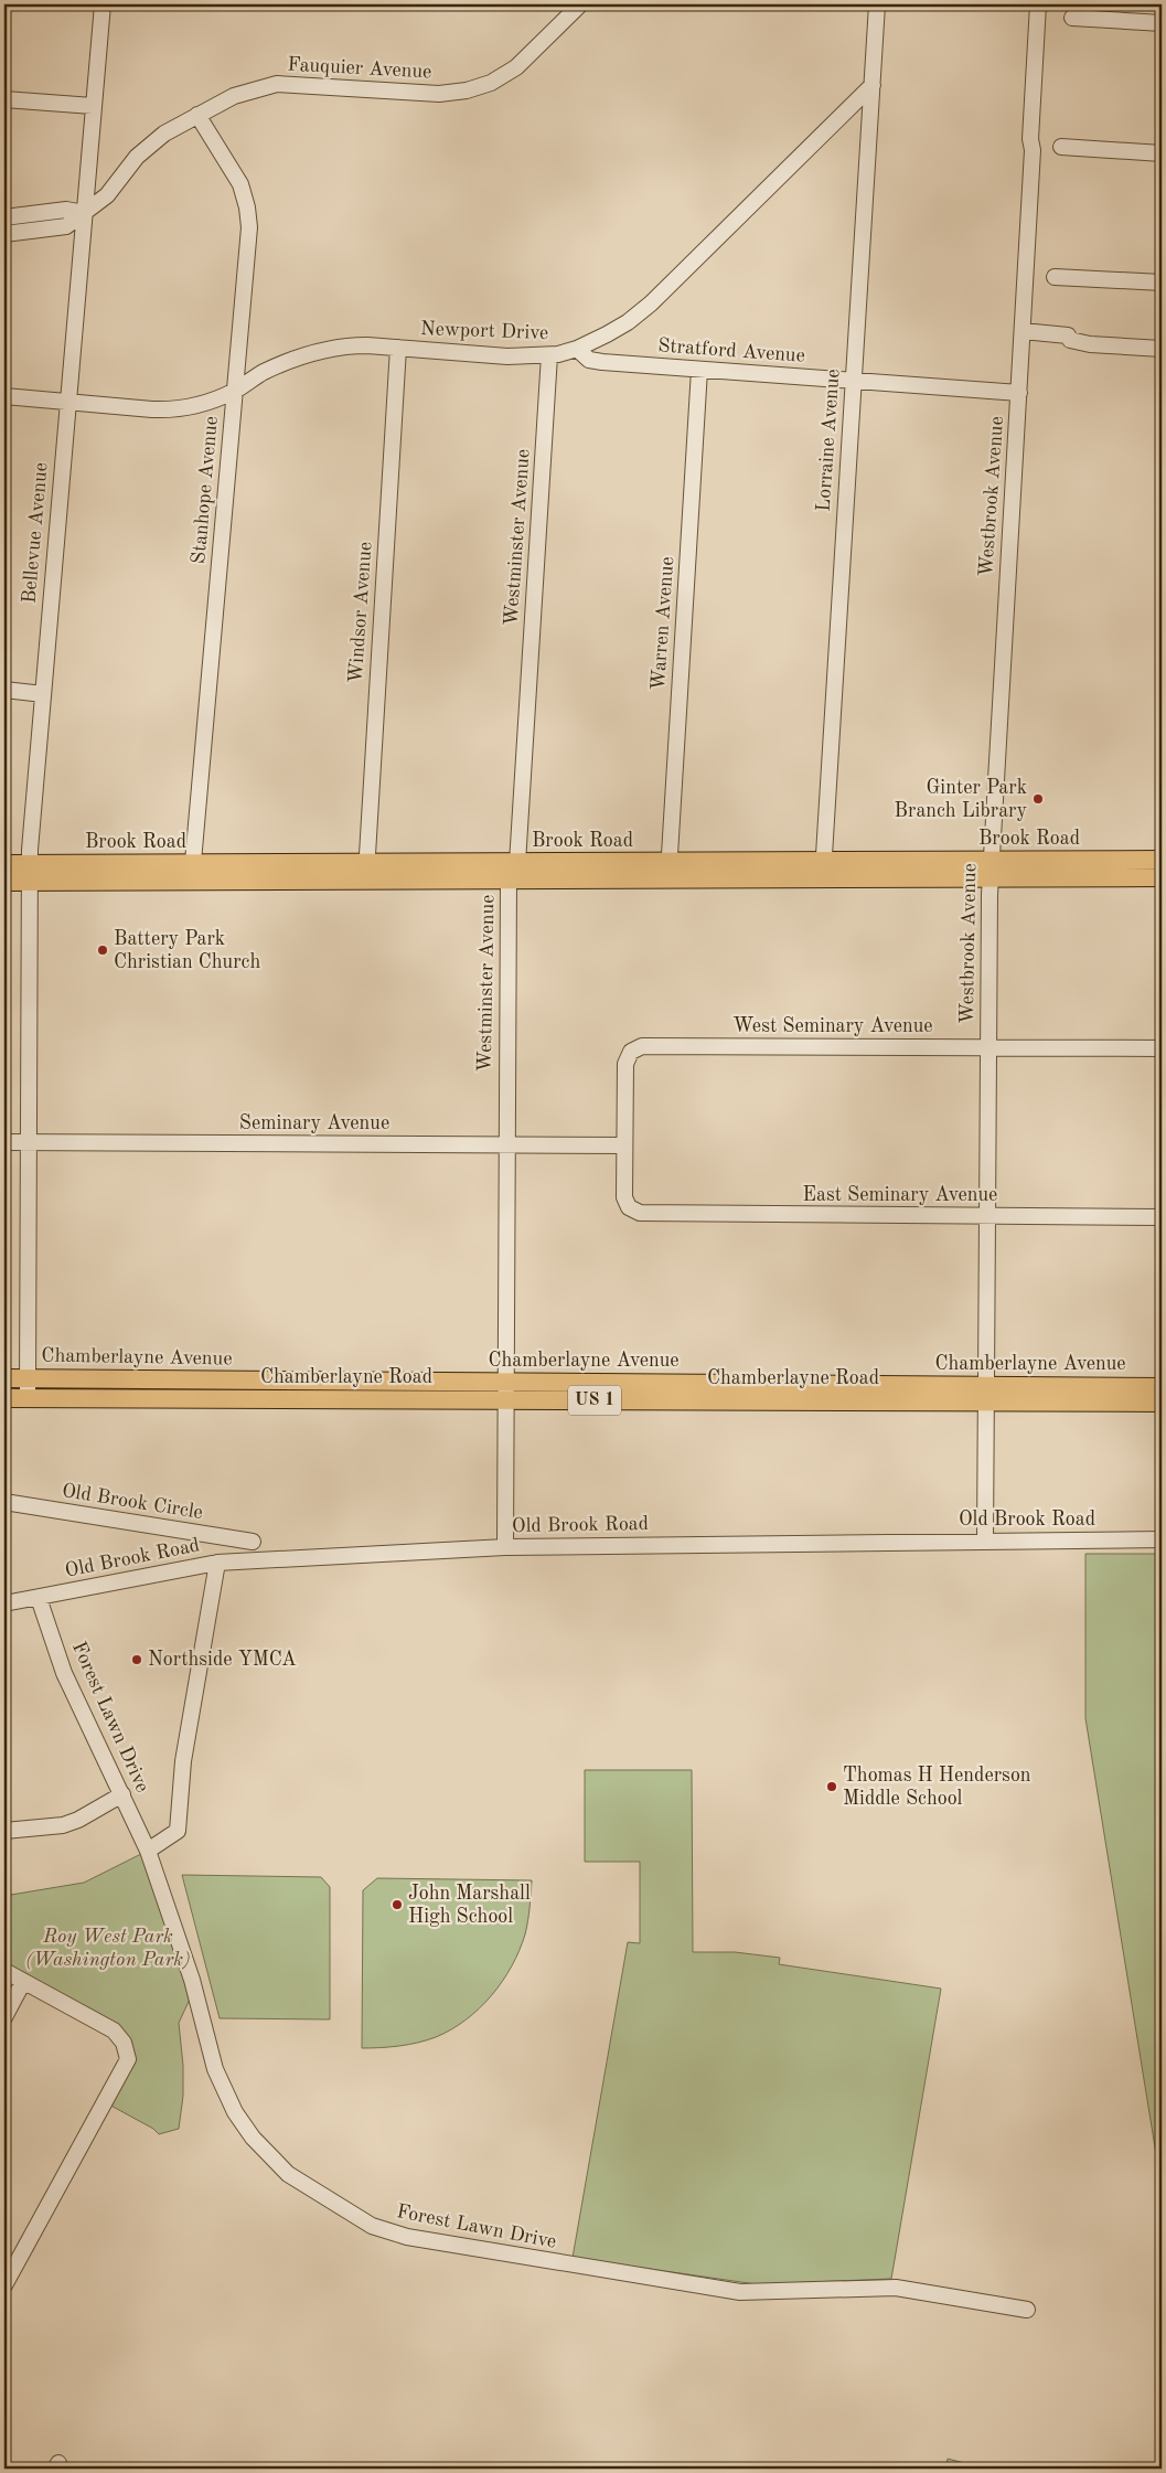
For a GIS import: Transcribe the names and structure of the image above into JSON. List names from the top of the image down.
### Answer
{
  "streets": {
    "main road": [
      "Brook Road",
      "Chamberlayne Avenue",
      "Chamberlayne Road",
      "US 1"
    ],
    "street": [
      "Fauquier Avenue",
      "Newport Drive",
      "Stratford Avenue",
      "Lorraine Avenue",
      "Stanhope Avenue",
      "Westbrook Avenue",
      "Bellevue Avenue",
      "Westminster Avenue",
      "Windsor Avenue",
      "Warren Avenue",
      "West Seminary Avenue",
      "Seminary Avenue",
      "East Seminary Avenue",
      "Old Brook Circle",
      "Old Brook Road",
      "Forest Lawn Drive"
    ]
  },
  "crossings": [
    ["Fauquier Avenue", "Stanhope Avenue"],
    ["Fauquier Avenue", "Bellevue Avenue"],
    ["Newport Drive", "Stratford Avenue"],
    ["Newport Drive", "Lorraine Avenue"],
    ["Newport Drive", "Stanhope Avenue"],
    ["Newport Drive", "Bellevue Avenue"],
    ["Newport Drive", "Westminster Avenue"],
    ["Newport Drive", "Windsor Avenue"],
    ["Stratford Avenue", "Lorraine Avenue"],
    ["Stratford Avenue", "Westbrook Avenue"],
    ["Stratford Avenue", "Warren Avenue"],
    ["Lorraine Avenue", "Brook Road"],
    ["Stanhope Avenue", "Brook Road"],
    ["Westbrook Avenue", "Brook Road"],
    ["Westbrook Avenue", "West Seminary Avenue"],
    ["Westbrook Avenue", "East Seminary Avenue"],
    ["Westbrook Avenue", "Chamberlayne Avenue"],
    ["Westbrook Avenue", "Chamberlayne Road"],
    ["Westbrook Avenue", "Old Brook Road"],
    ["Bellevue Avenue", "Brook Road"],
    ["Bellevue Avenue", "Seminary Avenue"],
    ["Bellevue Avenue", "Chamberlayne Avenue"],
    ["Bellevue Avenue", "Chamberlayne Road"],
    ["Bellevue Avenue", "US 1"],
    ["Westminster Avenue", "Brook Road"],
    ["Westminster Avenue", "Seminary Avenue"],
    ["Westminster Avenue", "Chamberlayne Avenue"],
    ["Westminster Avenue", "Chamberlayne Road"],
    ["Westminster Avenue", "Old Brook Road"],
    ["Windsor Avenue", "Brook Road"],
    ["Warren Avenue", "Brook Road"],
    ["West Seminary Avenue", "Seminary Avenue"],
    ["West Seminary Avenue", "East Seminary Avenue"],
    ["Seminary Avenue", "East Seminary Avenue"],
    ["Chamberlayne Avenue", "Chamberlayne Road"],
    ["Chamberlayne Road", "US 1"],
    ["Old Brook Road", "Forest Lawn Drive"]
  ],
  "parks": ["Roy West Park (Washington Park)"],
  "places": [
    "Ginter Park Branch Library",
    "Battery Park Christian Church",
    "Northside YMCA",
    "Thomas H Henderson Middle School",
    "John Marshall High School"
  ]
}
